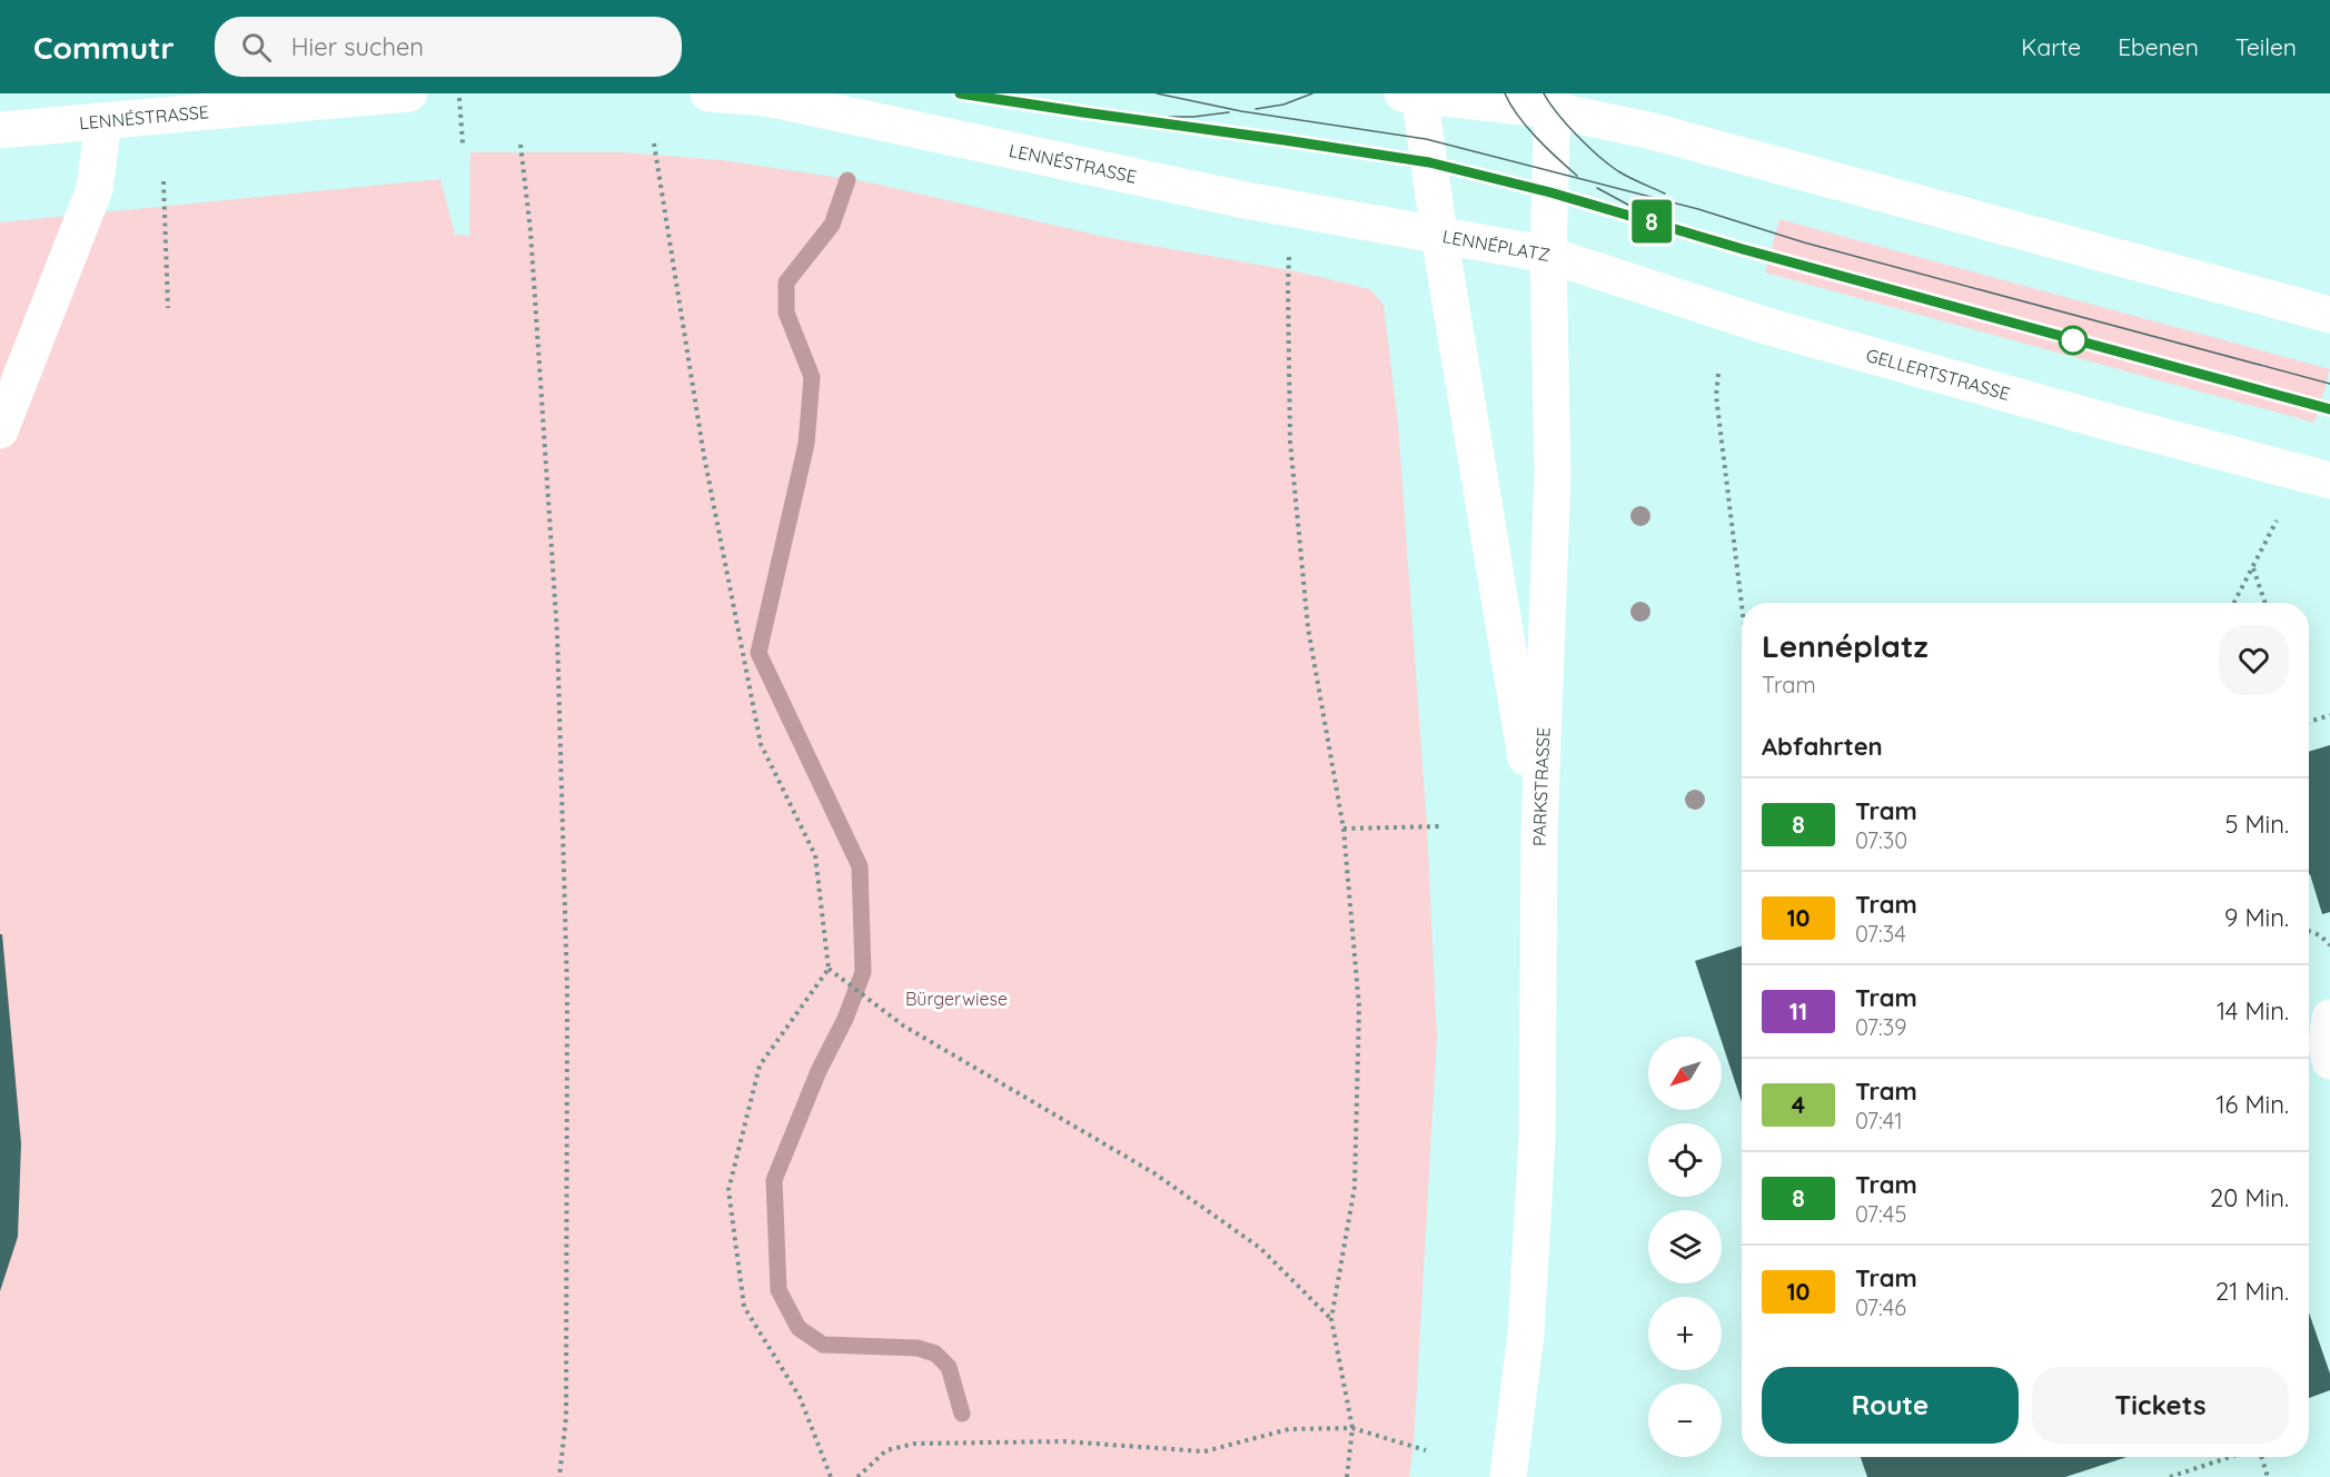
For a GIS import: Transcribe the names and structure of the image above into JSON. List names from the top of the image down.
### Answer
{
  "streets": {
    "main road": [
      "LENNÉSTRASSE",
      "LENNÉPLATZ",
      "GELLERTSTRASSE",
      "PARKSTRASSE"
    ]
  },
  "crossings": [
    ["LENNÉSTRASSE", "LENNÉPLATZ"],
    ["LENNÉSTRASSE", "PARKSTRASSE"],
    ["LENNÉPLATZ", "GELLERTSTRASSE"],
    ["LENNÉPLATZ", "PARKSTRASSE"],
    ["GELLERTSTRASSE", "PARKSTRASSE"]
  ],
  "parks": ["Bürgerwiese"],
  "lines": ["tram line 8"],
  "north": "bottom left",
  "page": {
    "header": "Commutr",
    "search": "Hier suchen",
    "nav": ["Karte", "Ebenen", "Teilen"],
    "on_map": "8",
    "heading": [
      ["Lennéplatz", "Tram"],
      "Abfahrten"
    ],
    "list": [
      {
        "mark": "8",
        "name": "Tram",
        "note": "07:30",
        "value": "5 Min."
      },
      {
        "mark": "10",
        "name": "Tram",
        "note": "07:34",
        "value": "9 Min."
      },
      {
        "mark": "11",
        "name": "Tram",
        "note": "07:39",
        "value": "14 Min."
      },
      {
        "mark": "4",
        "name": "Tram",
        "note": "07:41",
        "value": "16 Min."
      },
      {
        "mark": "8",
        "name": "Tram",
        "note": "07:45",
        "value": "20 Min."
      },
      {
        "mark": "10",
        "name": "Tram",
        "note": "07:46",
        "value": "21 Min."
      }
    ],
    "map_buttons": ["+", "−"],
    "buttons": ["Route", "Tickets"]
  }
}
